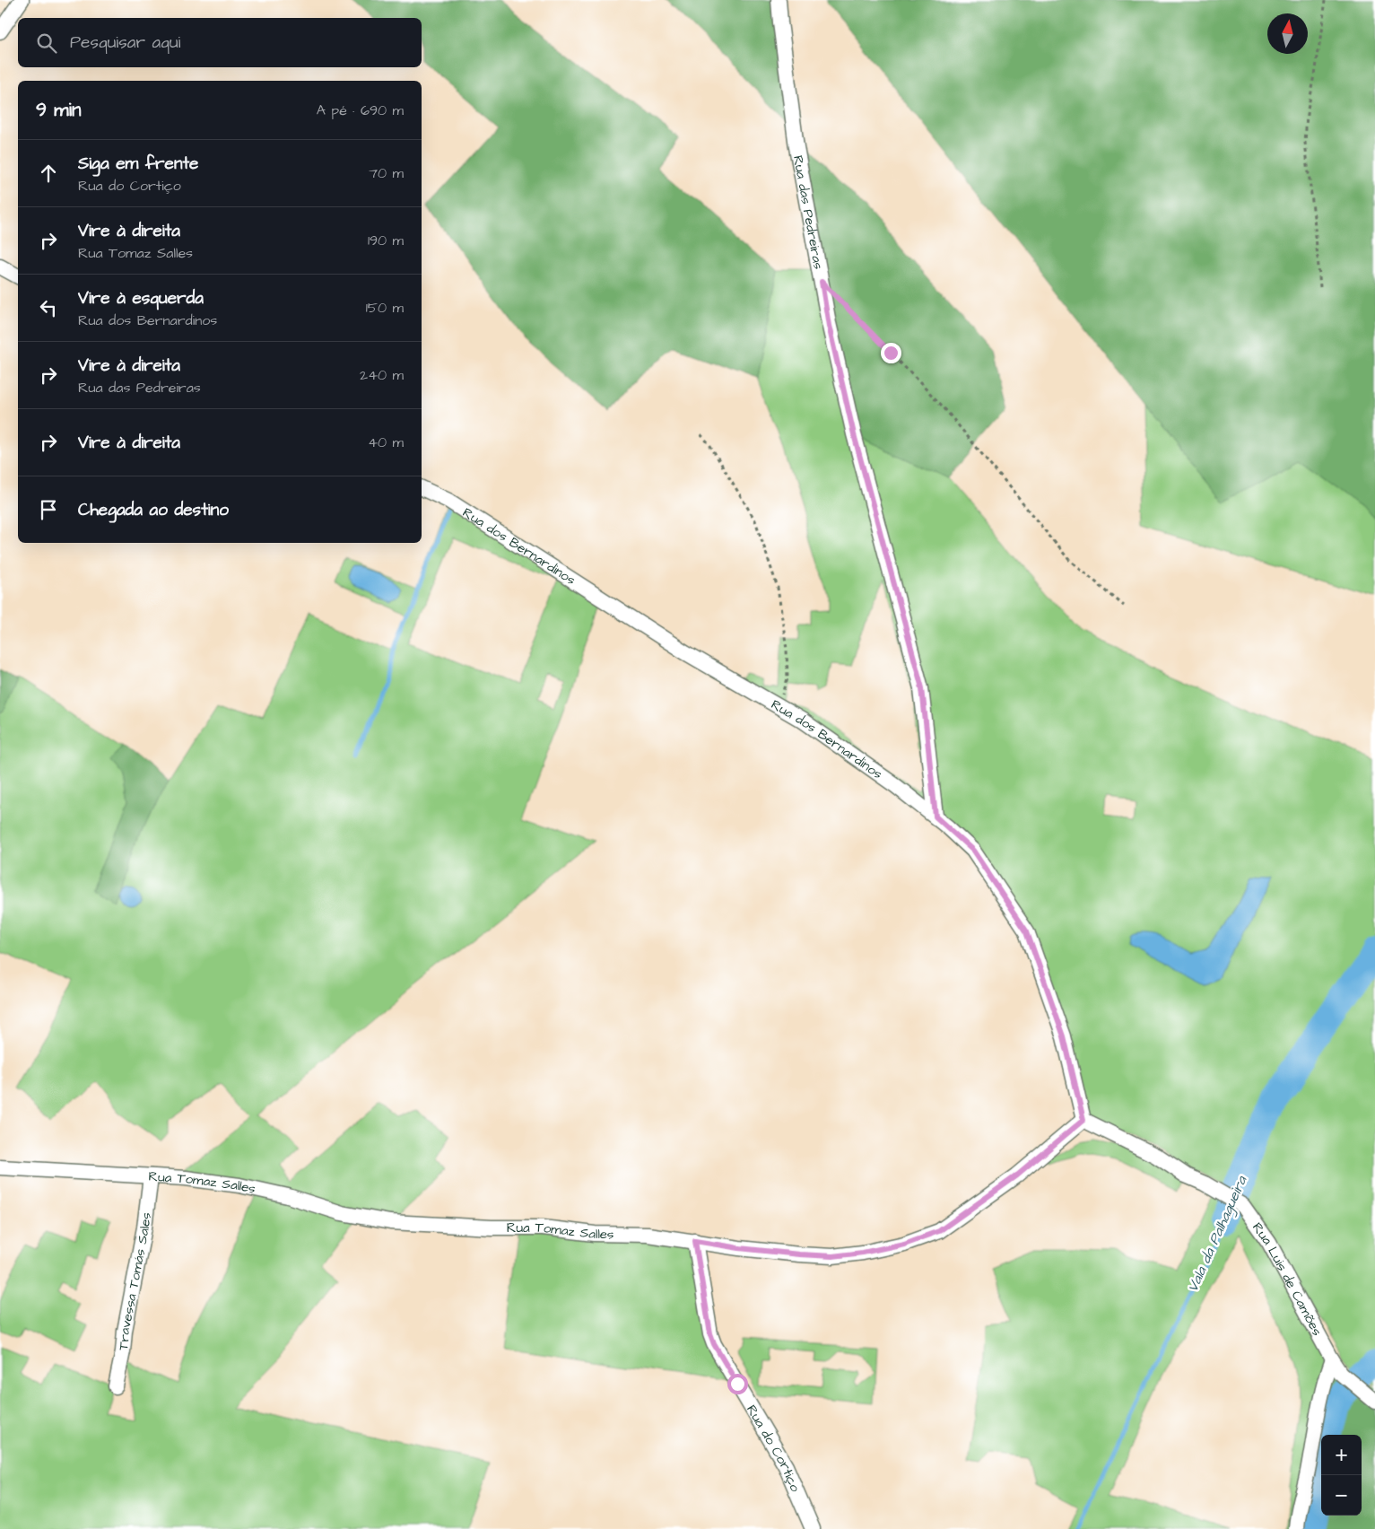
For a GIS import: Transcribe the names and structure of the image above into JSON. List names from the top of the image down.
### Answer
{
  "streets": {
    "street": [
      "Rua das Pedreiras",
      "Rua dos Bernardinos",
      "Rua Tomaz Salles",
      "Rua Luis de Camões",
      "Travessa Tomás Sales",
      "Rua do Cortiço"
    ]
  },
  "crossings": [
    ["Rua das Pedreiras", "Rua dos Bernardinos"],
    ["Rua dos Bernardinos", "Rua Tomaz Salles"],
    ["Rua dos Bernardinos", "Rua Luis de Camões"],
    ["Rua Tomaz Salles", "Rua Luis de Camões"],
    ["Rua Tomaz Salles", "Travessa Tomás Sales"],
    ["Rua Tomaz Salles", "Rua do Cortiço"]
  ],
  "water": ["Vala da Palhagueira"],
  "north": "top",
  "page": {
    "search": "Pesquisar aqui",
    "heading": ["9 min", "A pé · 690 m"],
    "list": [
      ["Siga em frente", "Rua do Cortiço", "70 m"],
      ["Vire à direita", "Rua Tomaz Salles", "190 m"],
      ["Vire à esquerda", "Rua dos Bernardinos", "150 m"],
      ["Vire à direita", "Rua das Pedreiras", "240 m"],
      ["Vire à direita", "40 m"],
      "Chegada ao destino"
    ],
    "map_buttons": ["+", "−"]
  }
}
